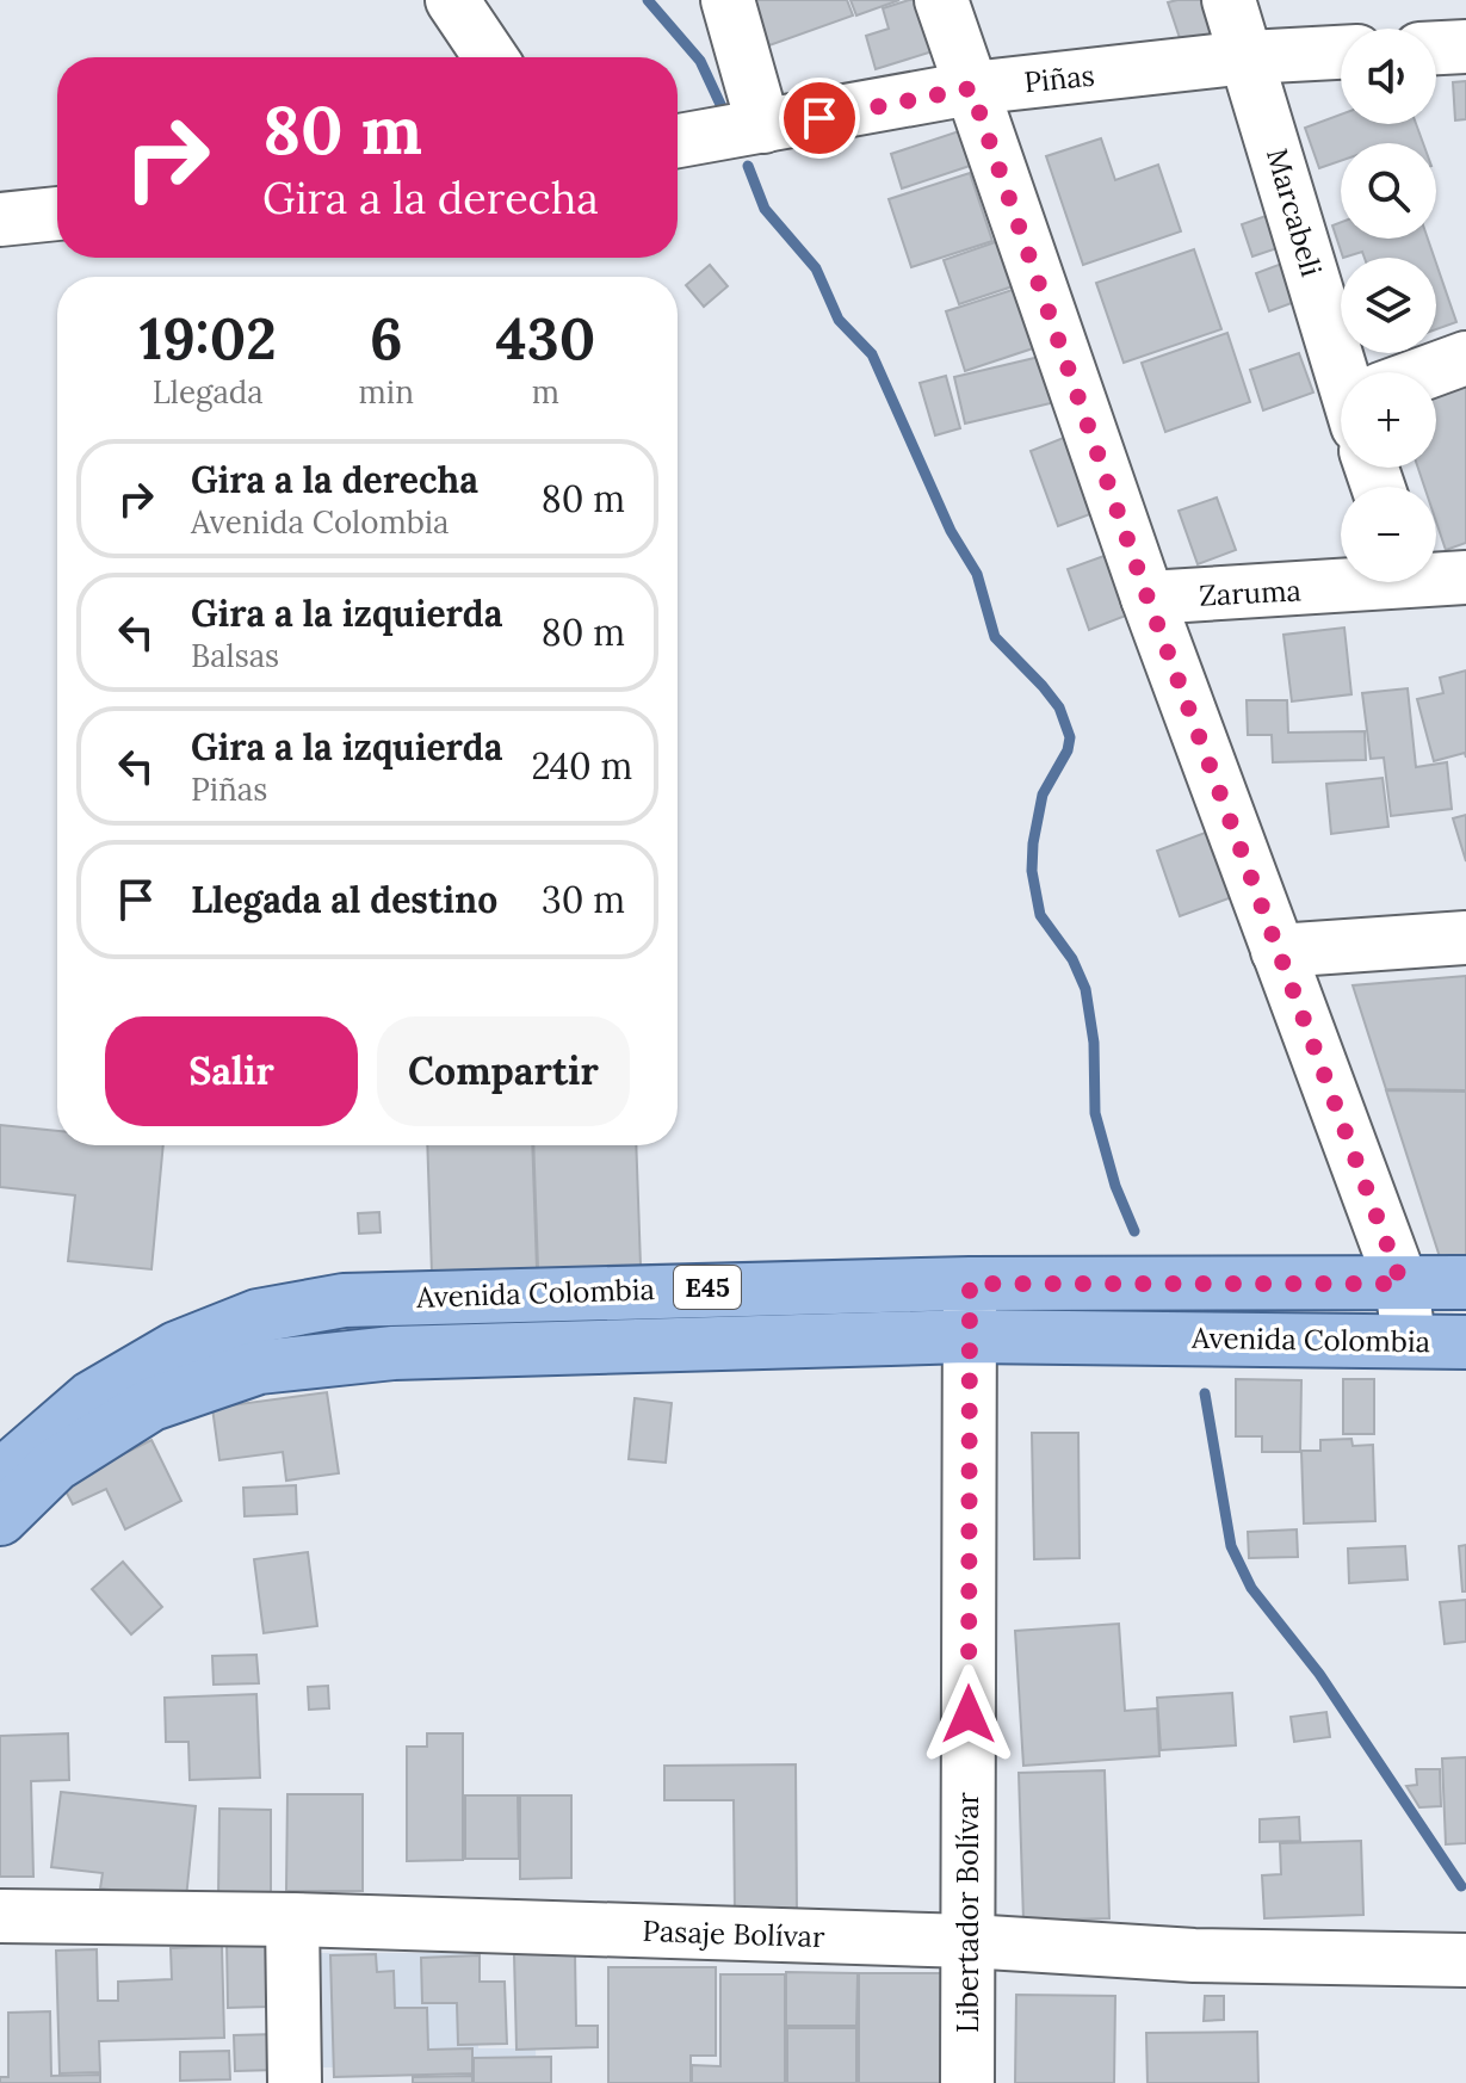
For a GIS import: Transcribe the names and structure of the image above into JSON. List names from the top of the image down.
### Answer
{
  "streets": {
    "main road": ["E45", "Avenida Colombia"],
    "street": [
      "Piñas",
      "Marcabeli",
      "Zaruma",
      "Libertador Bolívar",
      "Pasaje Bolívar"
    ]
  },
  "crossings": [
    ["Piñas", "Marcabeli"],
    ["Avenida Colombia", "Libertador Bolívar"],
    ["Libertador Bolívar", "Pasaje Bolívar"]
  ],
  "page": {
    "map_buttons": ["+", "−"],
    "turn": ["80 m", "Gira a la derecha"],
    "eta": [
      "19:02",
      "Llegada",
      "6",
      "min",
      "430",
      "m"
    ],
    "list": [
      {
        "name": "Gira a la derecha",
        "note": "Avenida Colombia",
        "value": "80 m"
      },
      {
        "name": "Gira a la izquierda",
        "note": "Balsas",
        "value": "80 m"
      },
      {
        "name": "Gira a la izquierda",
        "note": "Piñas",
        "value": "240 m"
      },
      {
        "name": "Llegada al destino",
        "value": "30 m"
      }
    ],
    "buttons": ["Salir", "Compartir"]
  }
}
